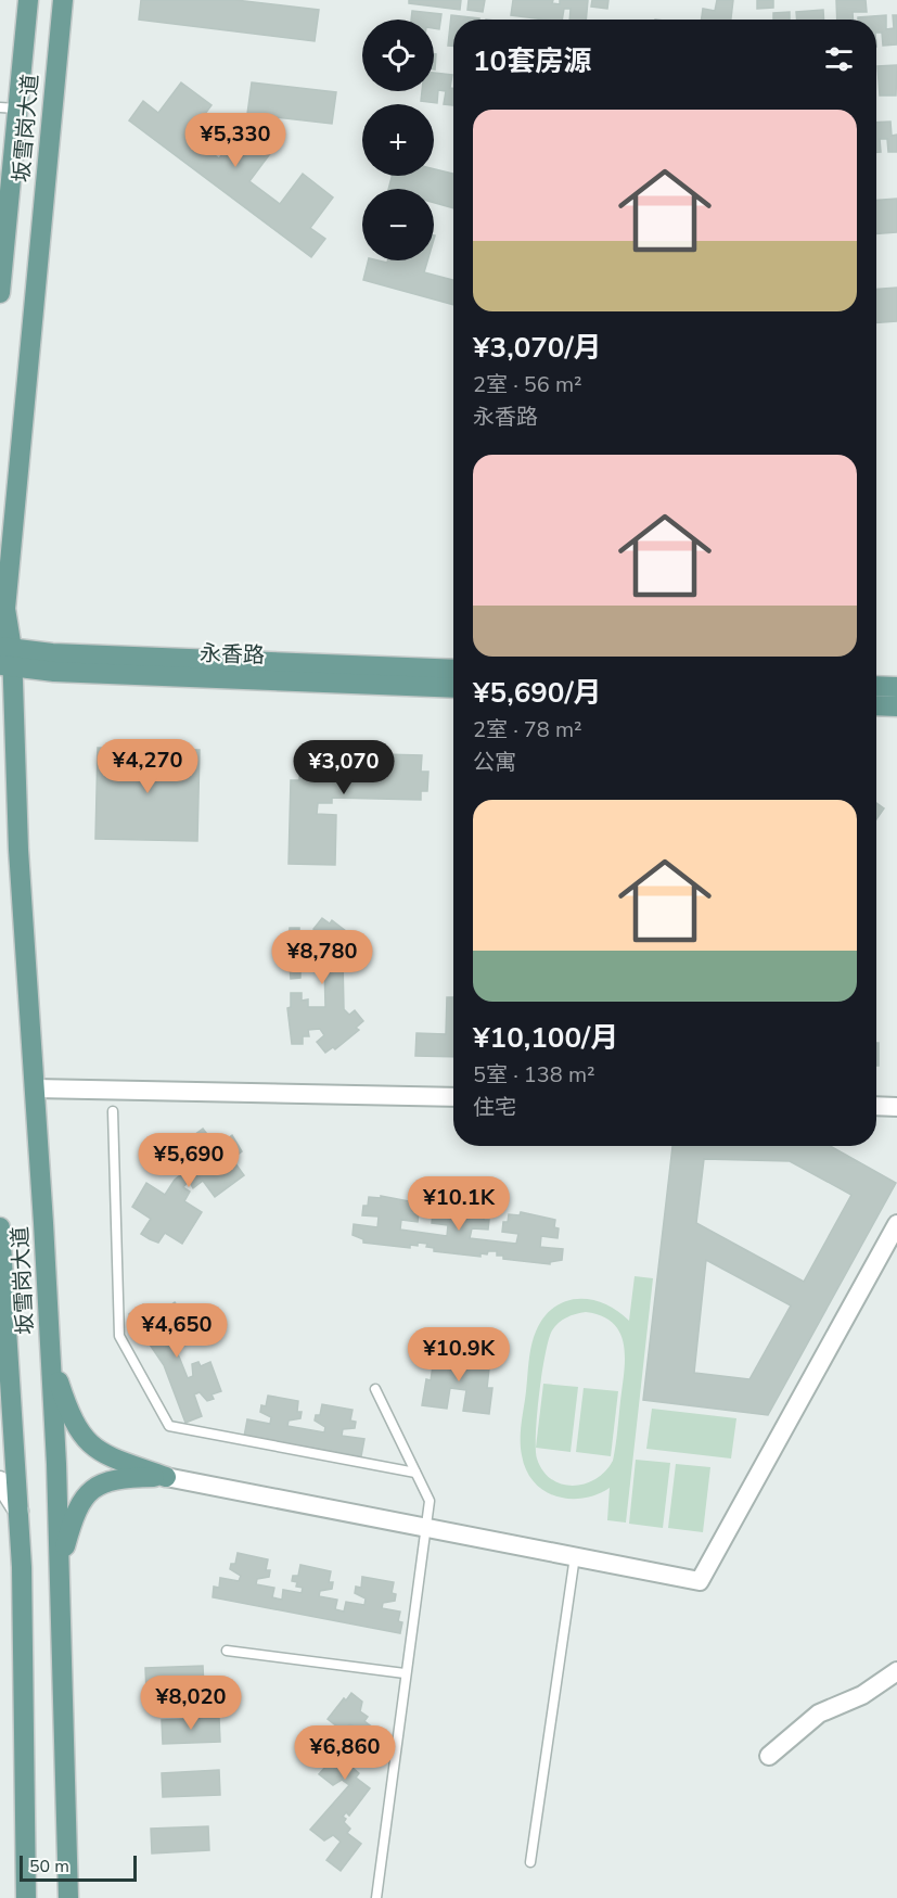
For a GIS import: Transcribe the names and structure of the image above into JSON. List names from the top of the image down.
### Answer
{
  "streets": {
    "main road": ["坂雪岗大道", "永香路"]
  },
  "crossings": [
    ["坂雪岗大道", "永香路"]
  ],
  "scale_bar": "50 m",
  "page": {
    "map_buttons": ["+", "−"],
    "heading": "10套房源",
    "list": [
      {
        "name": "¥3,070/月",
        "note": "2室 · 56 m² · 永香路"
      },
      {
        "name": "¥5,690/月",
        "note": "2室 · 78 m² · 公寓"
      },
      {
        "name": "¥10,100/月",
        "note": "5室 · 138 m² · 住宅"
      }
    ],
    "price": [
      "¥5,330",
      "¥4,270",
      "¥3,070",
      "¥8,780",
      "¥5,690",
      "¥10.1K",
      "¥4,650",
      "¥10.9K",
      "¥8,020",
      "¥6,860"
    ],
    "scale": "50 m"
  }
}
